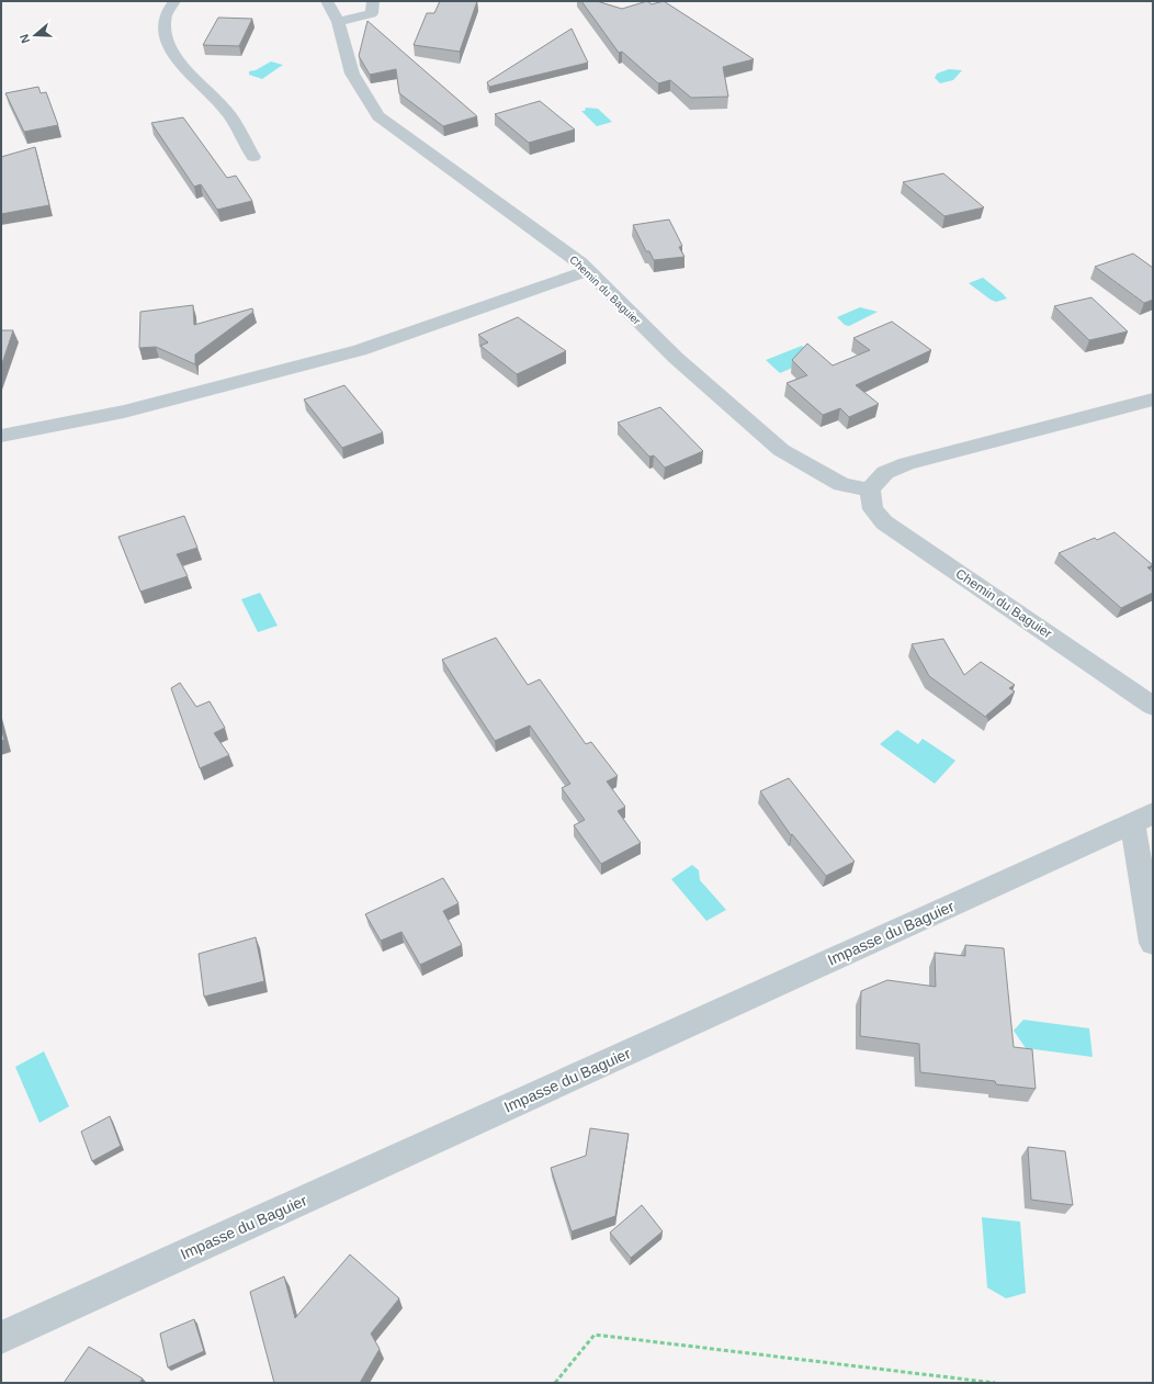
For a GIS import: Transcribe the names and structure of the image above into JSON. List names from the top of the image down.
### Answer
{
  "streets": {
    "street": ["Chemin du Baguier", "Impasse du Baguier"]
  },
  "north": "left"
}
